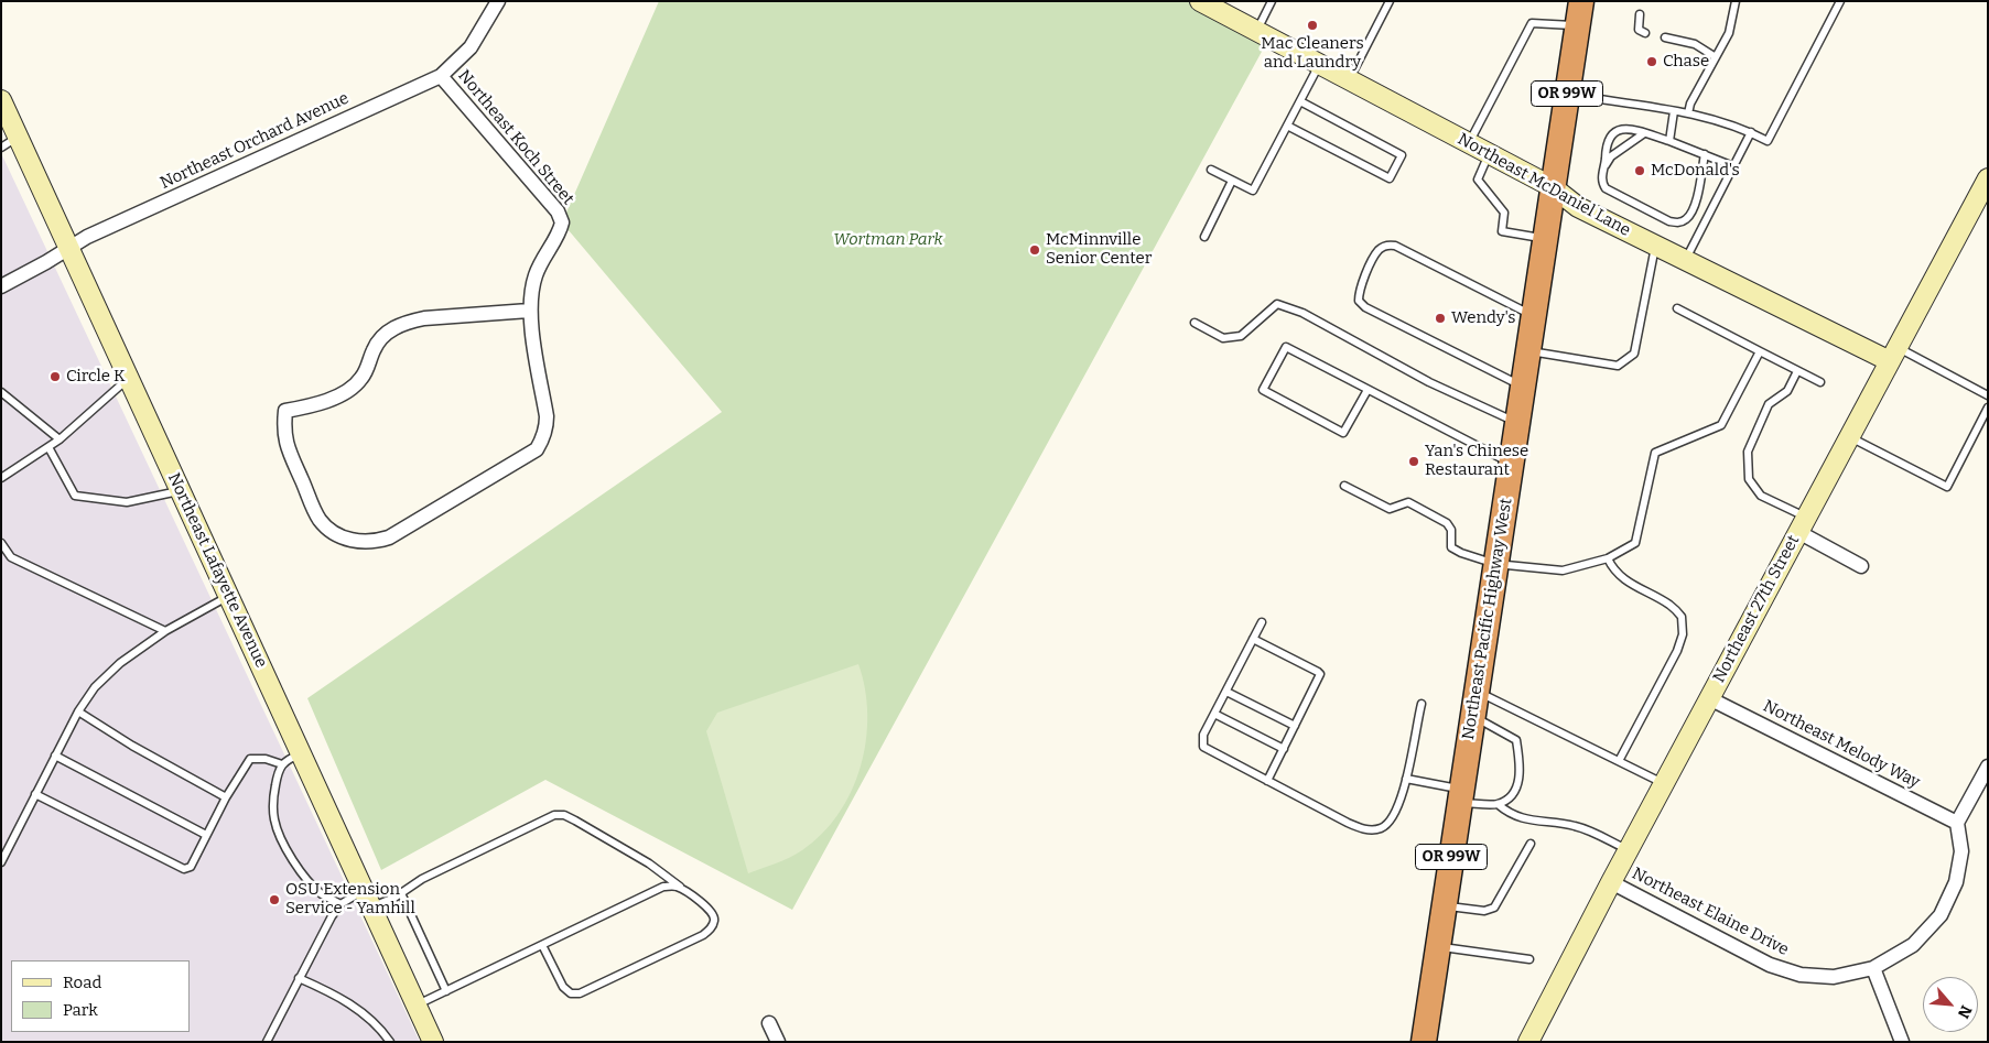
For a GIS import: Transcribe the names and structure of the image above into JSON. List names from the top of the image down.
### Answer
{
  "streets": {
    "highway": ["OR 99W", "Northeast Pacific Highway West"],
    "street": [
      "Northeast Koch Street",
      "Northeast Orchard Avenue",
      "Northeast McDaniel Lane",
      "Northeast Lafayette Avenue",
      "Northeast 27th Street",
      "Northeast Melody Way",
      "Northeast Elaine Drive"
    ]
  },
  "crossings": [
    ["Northeast Koch Street", "Northeast Orchard Avenue"],
    ["Northeast Orchard Avenue", "Northeast Lafayette Avenue"],
    ["Northeast McDaniel Lane", "Northeast 27th Street"],
    ["Northeast McDaniel Lane", "Northeast Pacific Highway West"],
    ["Northeast 27th Street", "Northeast Melody Way"],
    ["Northeast 27th Street", "Northeast Elaine Drive"],
    ["Northeast Melody Way", "Northeast Elaine Drive"]
  ],
  "parks": ["Wortman Park"],
  "places": [
    "Mac Cleaners and Laundry",
    "Chase",
    "McDonald's",
    "McMinnville Senior Center",
    "Wendy's",
    "Circle K",
    "Yan's Chinese Restaurant",
    "OSU Extension Service - Yamhill"
  ],
  "legend": ["Road", "Park"],
  "north": "bottom right"
}
